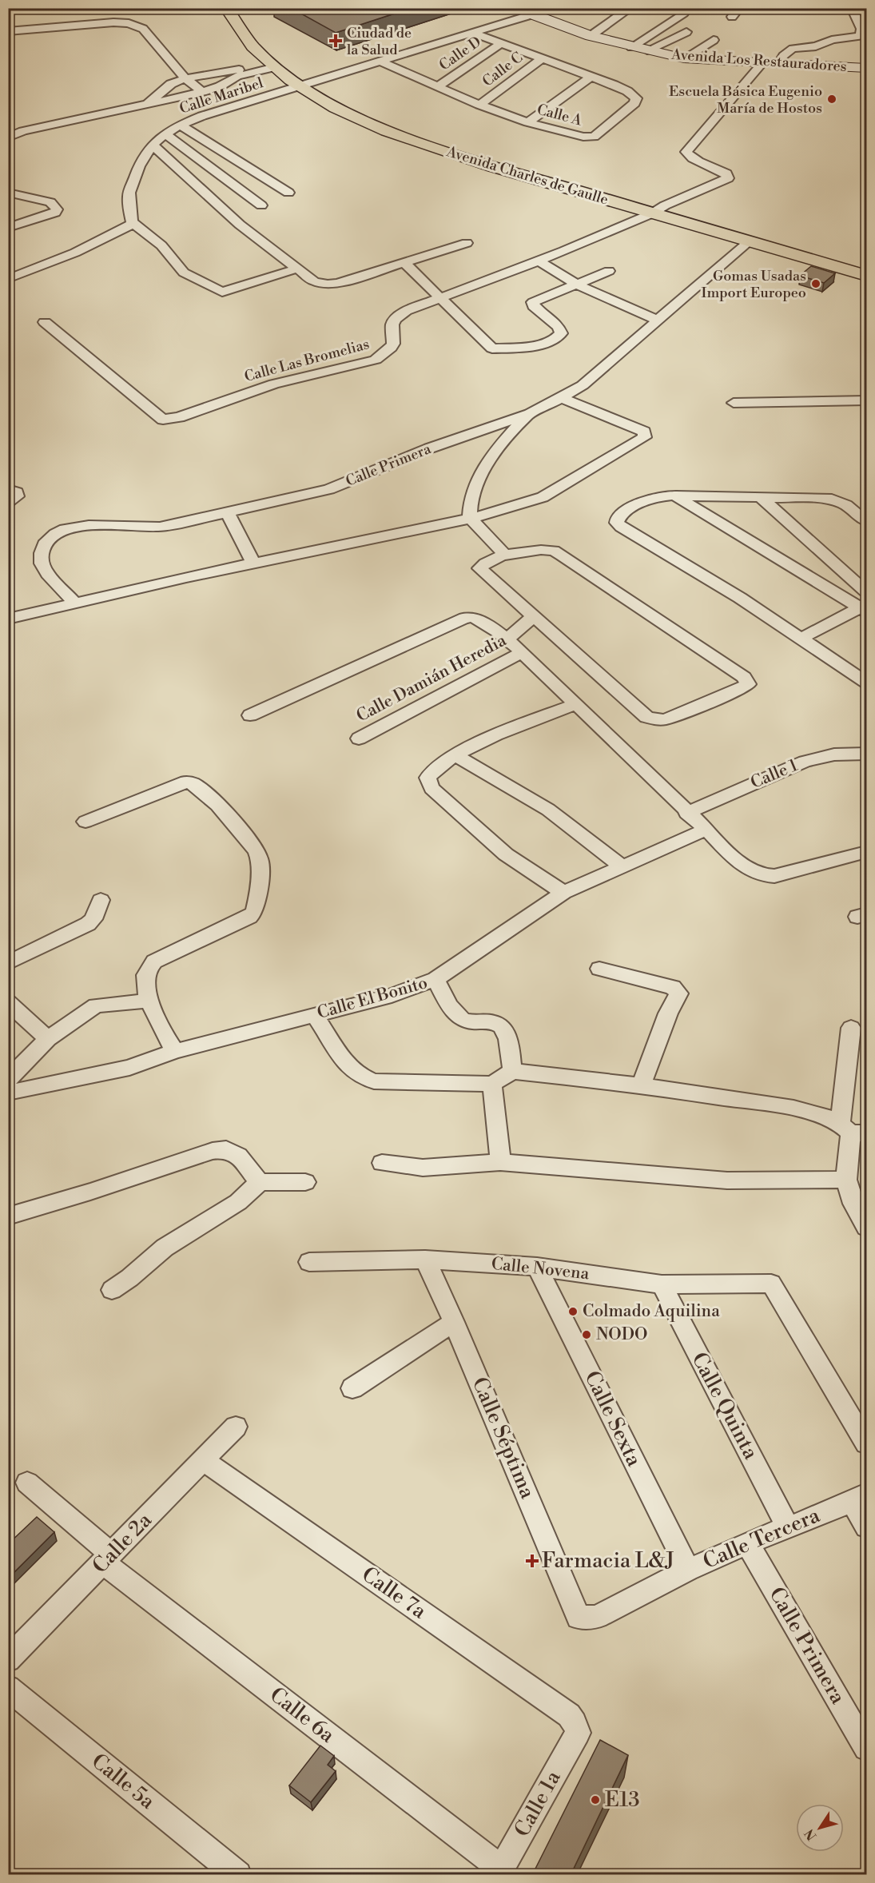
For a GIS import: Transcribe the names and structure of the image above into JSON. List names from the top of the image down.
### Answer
{
  "streets": {
    "main road": ["Avenida Charles de Gaulle"],
    "street": [
      "Calle D",
      "Avenida Los Restauradores",
      "Calle C",
      "Calle Maribel",
      "Calle A",
      "Calle Las Bromelias",
      "Calle Primera",
      "Calle Damián Heredia",
      "Calle 1",
      "Calle El Bonito",
      "Calle Novena",
      "Calle Quinta",
      "Calle Sexta",
      "Calle Séptima",
      "Calle Tercera",
      "Calle 2a",
      "Calle 7a",
      "Calle 6a",
      "Calle 5a",
      "Calle 1a"
    ]
  },
  "crossings": [
    ["Calle D", "Calle A"],
    ["Avenida Los Restauradores", "Calle Maribel"],
    ["Avenida Los Restauradores", "Calle Las Bromelias"],
    ["Calle C", "Calle A"],
    ["Calle Maribel", "Calle A"],
    ["Calle Maribel", "Avenida Charles de Gaulle"],
    ["Avenida Charles de Gaulle", "Calle Las Bromelias"],
    ["Avenida Charles de Gaulle", "Calle Primera"],
    ["Calle Primera", "Calle Tercera"],
    ["Calle Novena", "Calle Quinta"],
    ["Calle Novena", "Calle Sexta"],
    ["Calle Novena", "Calle Séptima"],
    ["Calle Quinta", "Calle Tercera"],
    ["Calle Sexta", "Calle Tercera"],
    ["Calle Séptima", "Calle Tercera"],
    ["Calle 2a", "Calle 7a"],
    ["Calle 2a", "Calle 6a"],
    ["Calle 7a", "Calle 1a"],
    ["Calle 6a", "Calle 1a"]
  ],
  "places": {
    "health": ["Ciudad de la Salud", "Farmacia L&J"],
    "other": [
      "Escuela Básica Eugenio María de Hostos",
      "Gomas Usadas Import Europeo",
      "Colmado Aquilina",
      "NODO",
      "E13"
    ]
  },
  "north": "bottom left"
}
